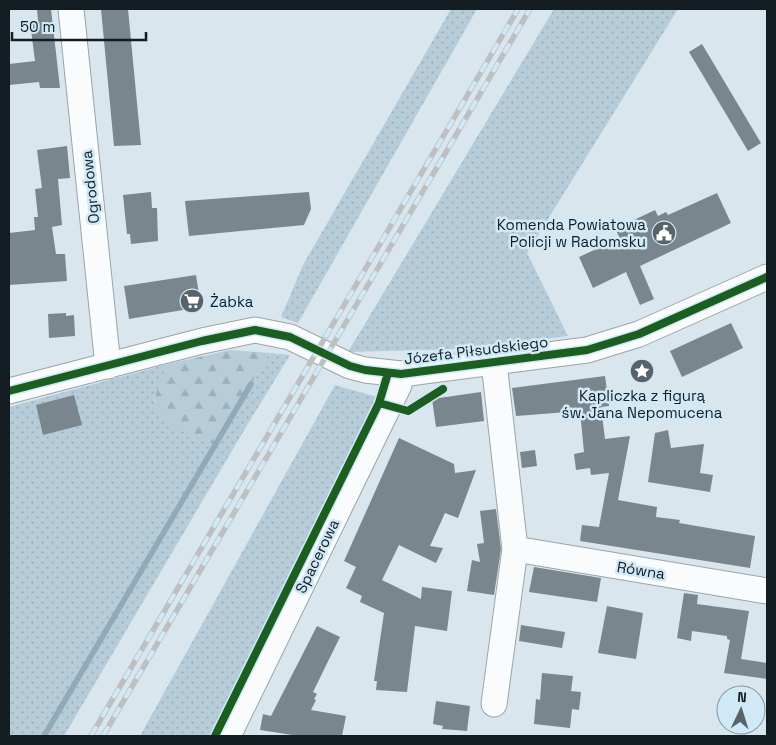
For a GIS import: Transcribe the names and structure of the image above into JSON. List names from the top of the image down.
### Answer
{
  "streets": {
    "street": [
      "Ogrodowa",
      "Józefa Piłsudskiego",
      "Spacerowa",
      "Równa"
    ]
  },
  "crossings": [
    ["Ogrodowa", "Józefa Piłsudskiego"],
    ["Józefa Piłsudskiego", "Spacerowa"]
  ],
  "places": {
    "public building": ["Komenda Powiatowa Policji w Radomsku"],
    "supermarket": ["Żabka"],
    "place": ["Kapliczka z figurą św. Jana Nepomucena"]
  },
  "scale_bar": "50 m",
  "north": "top"
}
